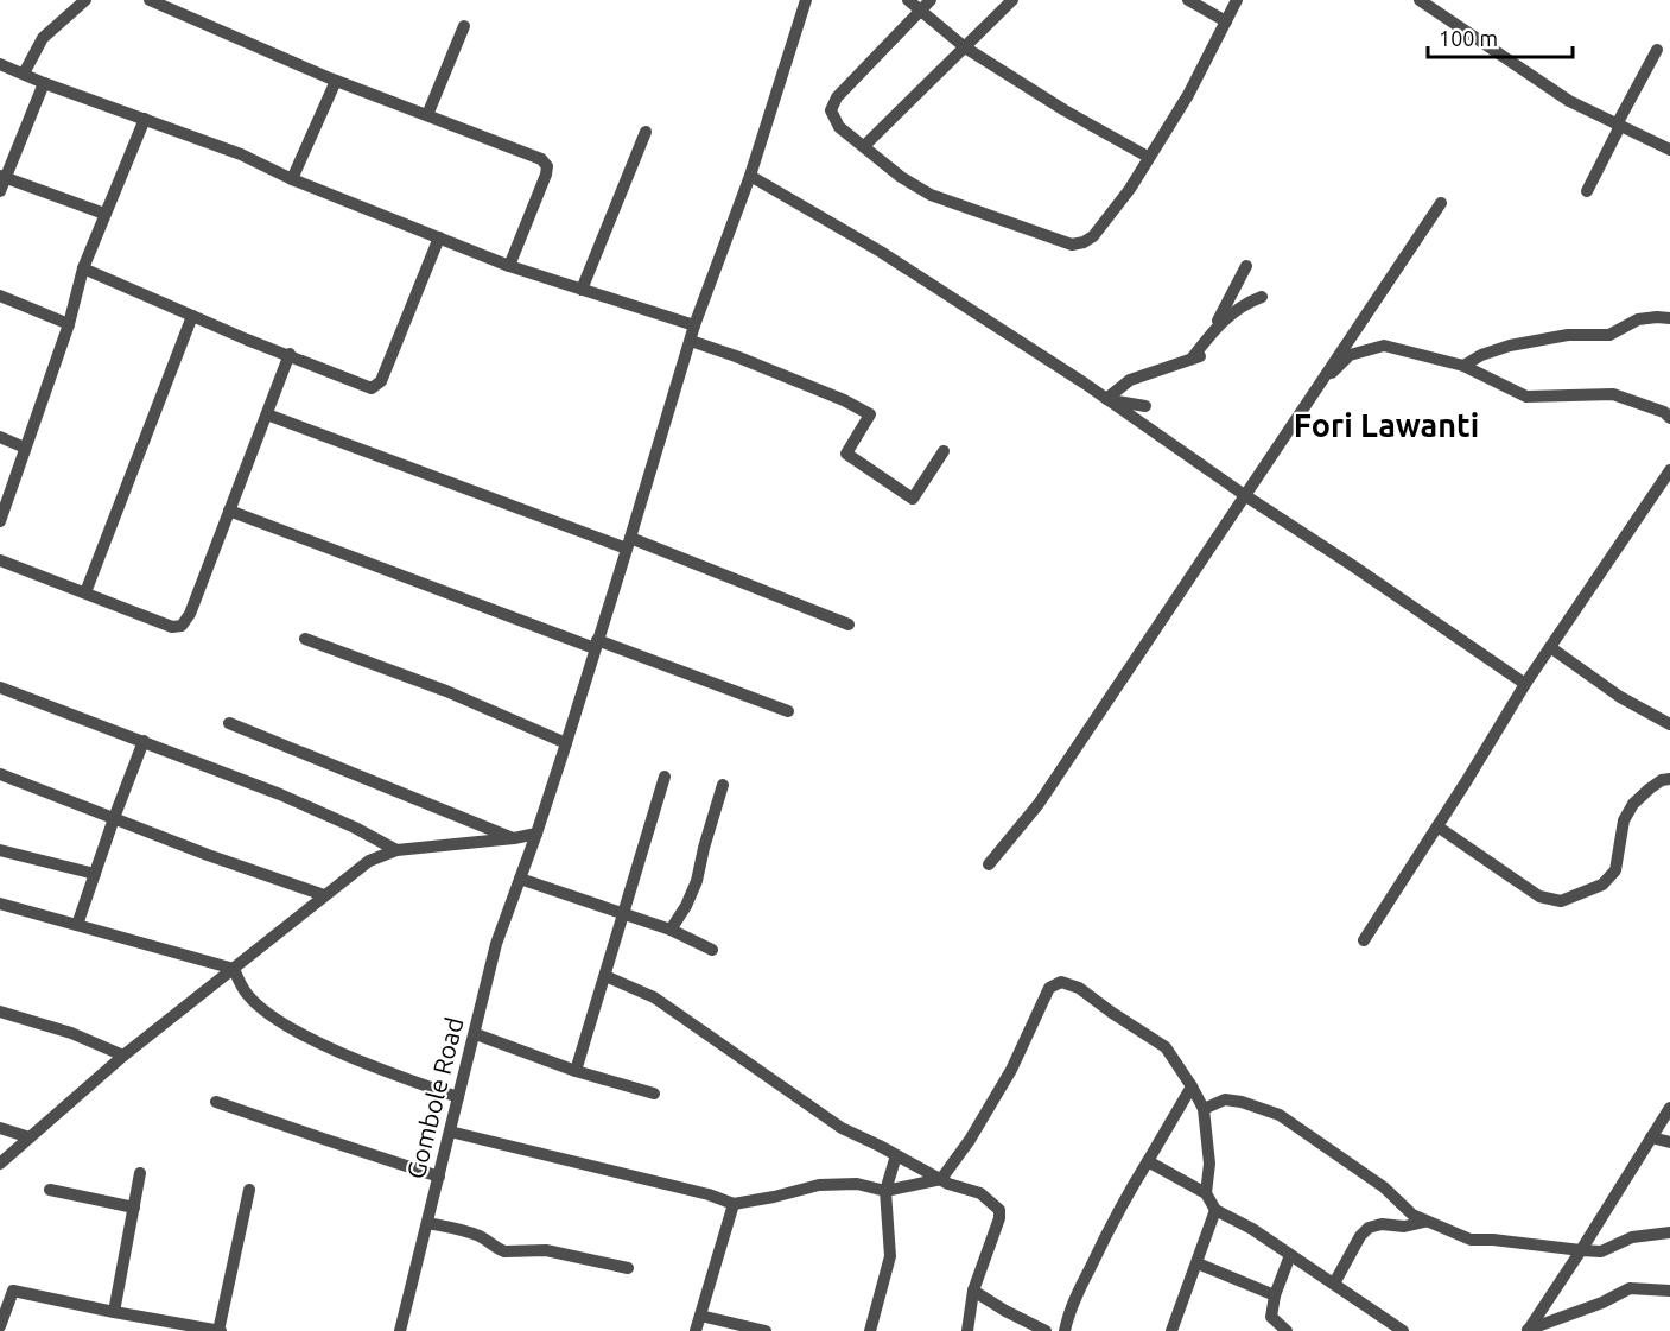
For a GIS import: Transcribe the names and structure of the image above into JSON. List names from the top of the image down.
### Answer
{
  "streets": {
    "street": ["Gombole Road"]
  },
  "districts": ["Fori Lawanti"],
  "scale_bar": "100 m"
}
